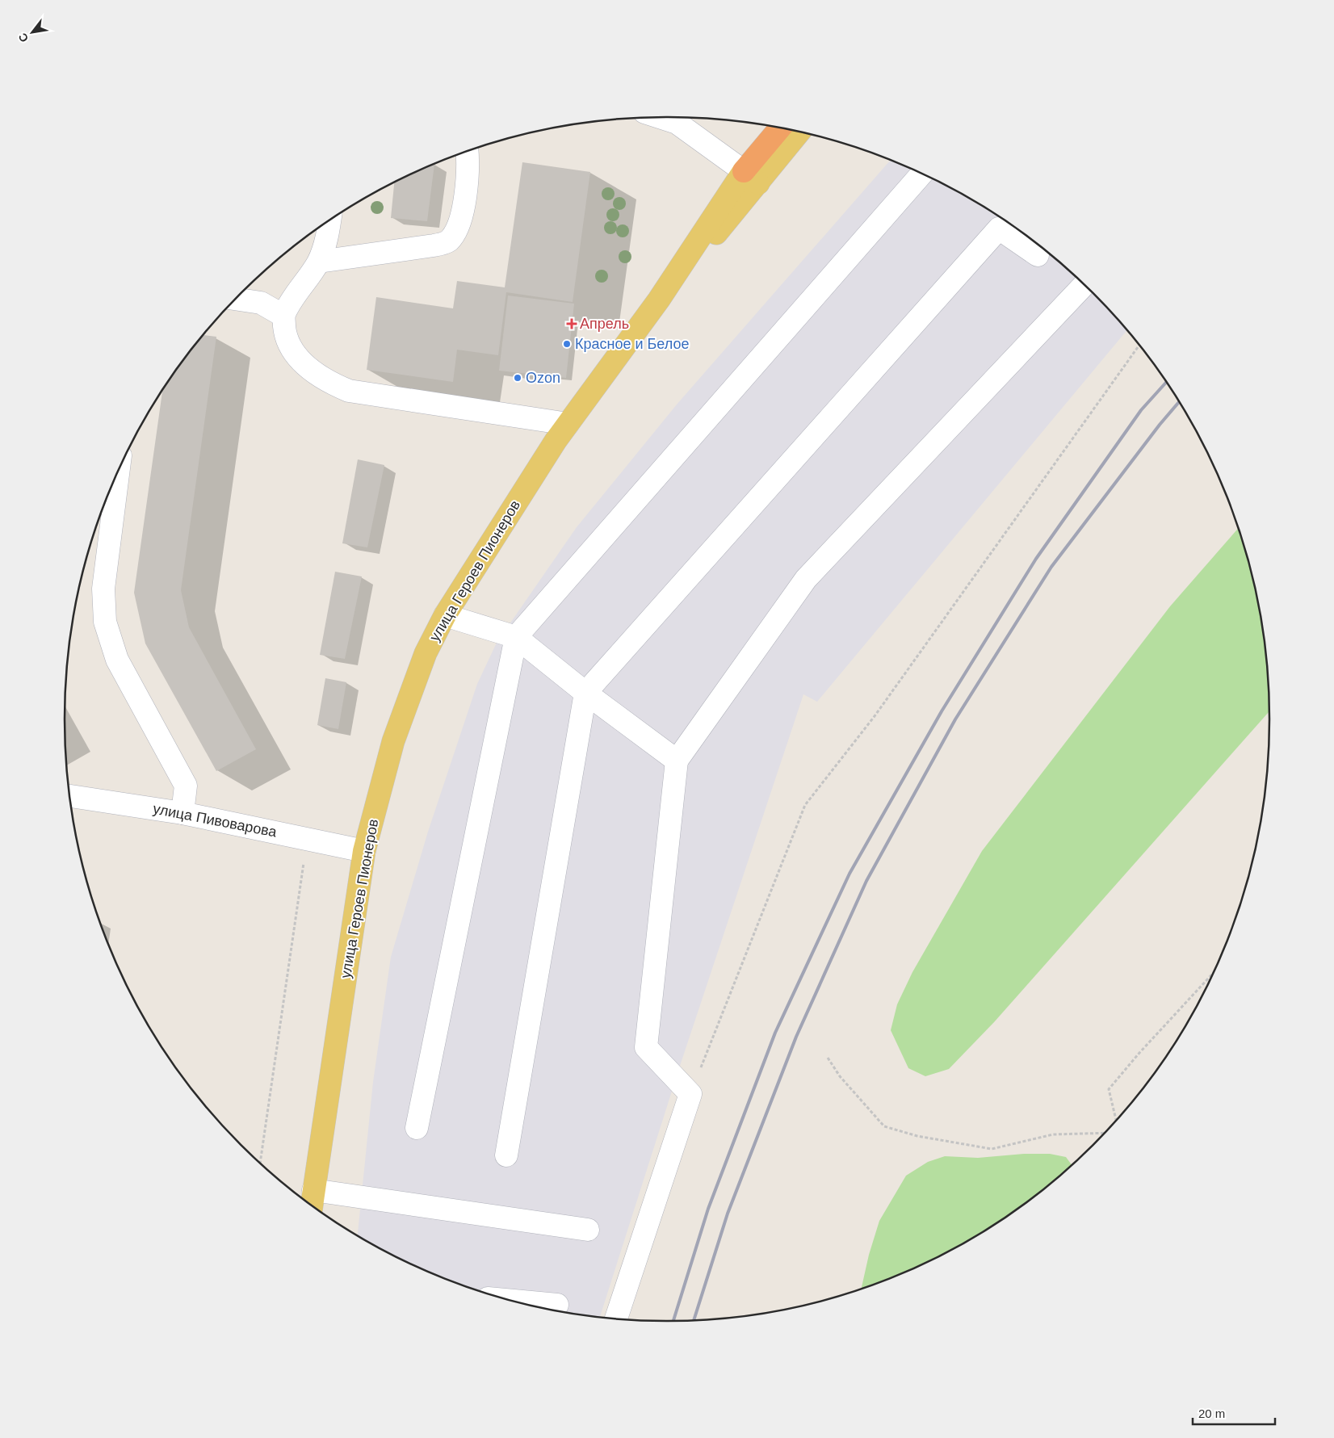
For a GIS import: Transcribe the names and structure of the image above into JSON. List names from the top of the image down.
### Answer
{
  "streets": {
    "main road": ["улица Героев Пионеров"],
    "street": ["улица Пивоварова"]
  },
  "crossings": [
    ["улица Героев Пионеров", "улица Пивоварова"]
  ],
  "places": {
    "health": ["Апрель"],
    "other": ["Красное и Белое", "Ozon"]
  },
  "scale_bar": "20 m",
  "north": "bottom left"
}
